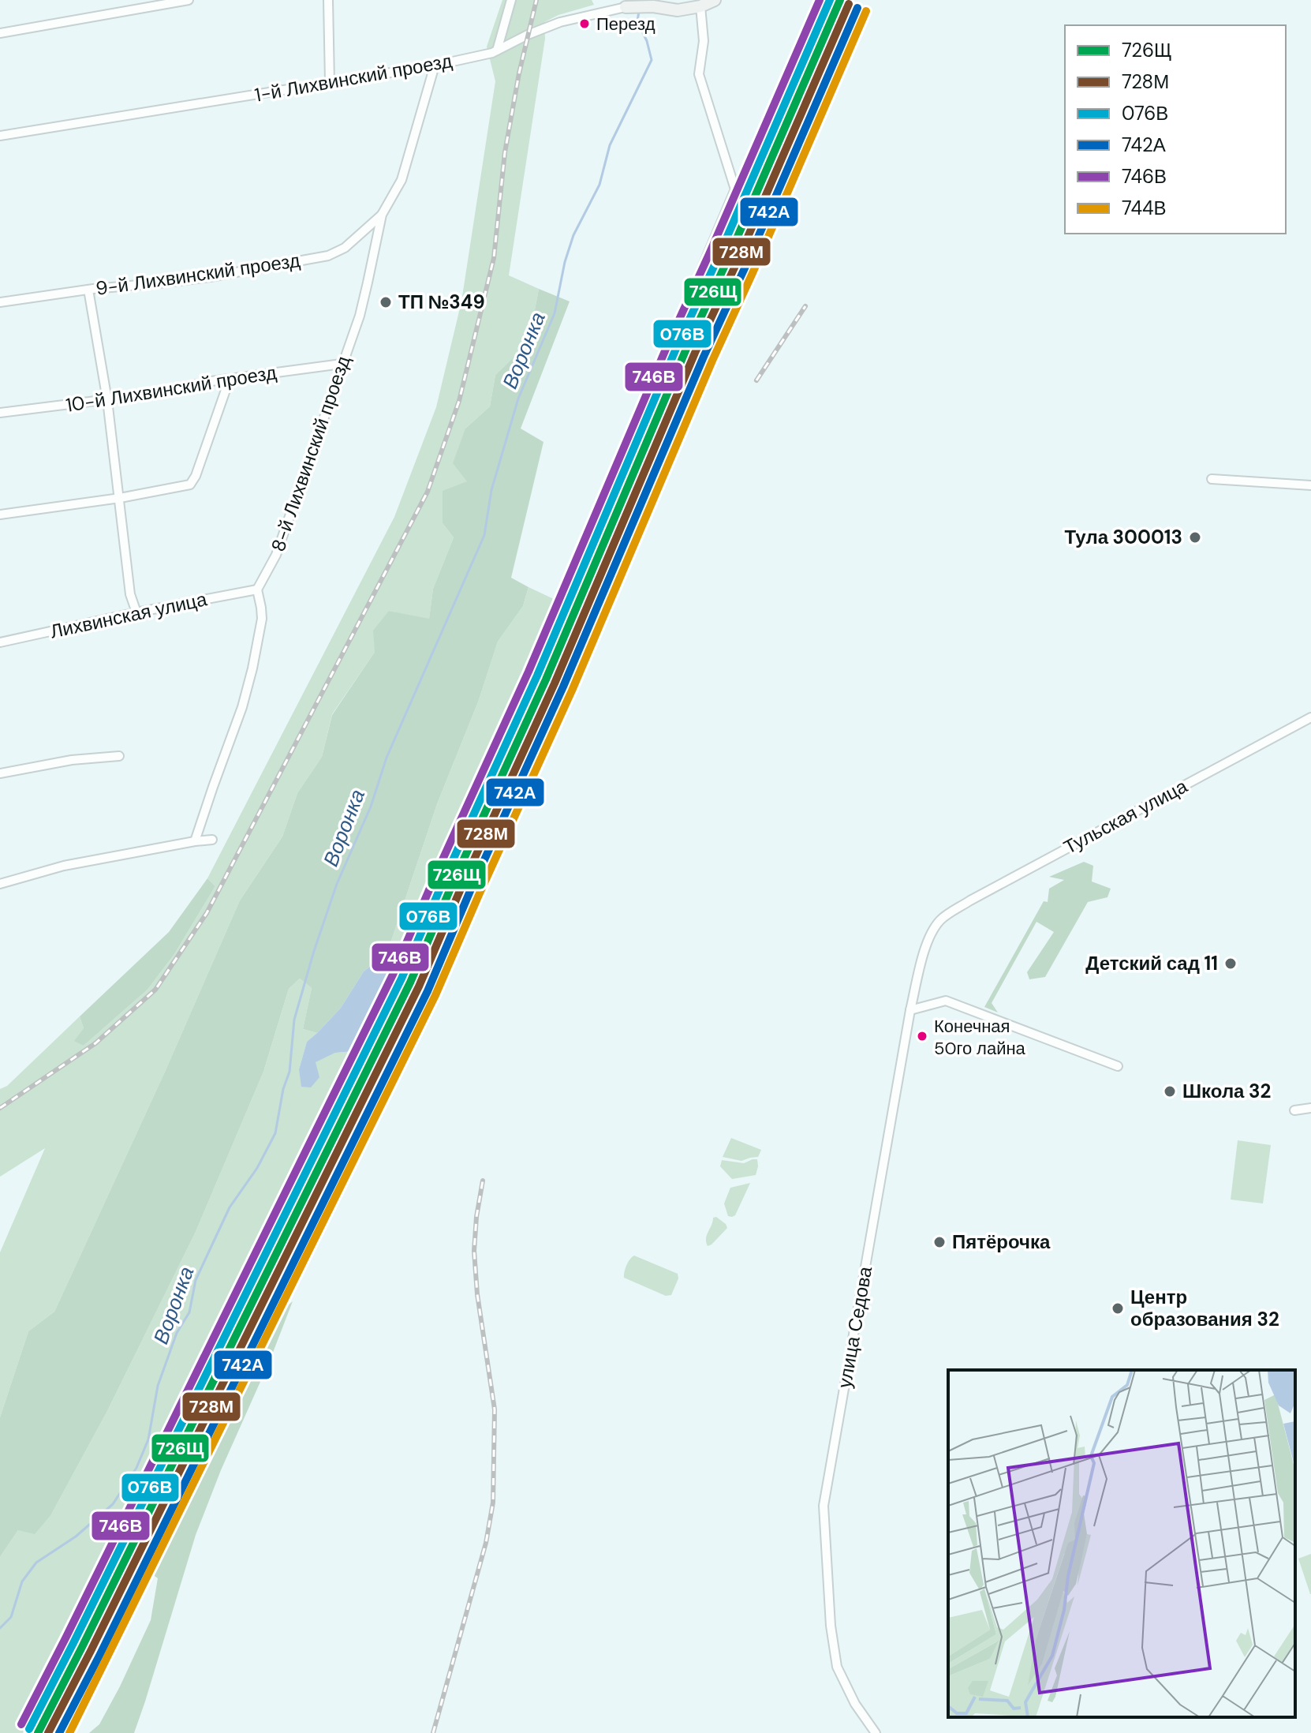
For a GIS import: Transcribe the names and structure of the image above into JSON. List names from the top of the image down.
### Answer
{
  "streets": {
    "street": [
      "1-й Лихвинский проезд",
      "9-й Лихвинский проезд",
      "10-й Лихвинский проезд",
      "8-й Лихвинский проезд",
      "Лихвинская улица",
      "Тульская улица",
      "улица Седова"
    ]
  },
  "crossings": [
    ["1-й Лихвинский проезд", "8-й Лихвинский проезд"],
    ["9-й Лихвинский проезд", "8-й Лихвинский проезд"],
    ["10-й Лихвинский проезд", "8-й Лихвинский проезд"],
    ["8-й Лихвинский проезд", "Лихвинская улица"],
    ["Тульская улица", "улица Седова"]
  ],
  "water": ["Воронка"],
  "places": [
    "Перезд",
    "ТП №349",
    "Тула 300013",
    "Детский сад 11",
    "Конечная 50го лайна",
    "Школа 32",
    "Пятёрочка",
    "Центр образования 32"
  ],
  "lines": [
    "transit line 726Щ",
    "transit line 076В",
    "transit line 746В",
    "transit line 728М",
    "transit line 742А",
    "transit line 744В"
  ],
  "legend": [
    "726Щ",
    "728М",
    "076В",
    "742А",
    "746В",
    "744В"
  ]
}
